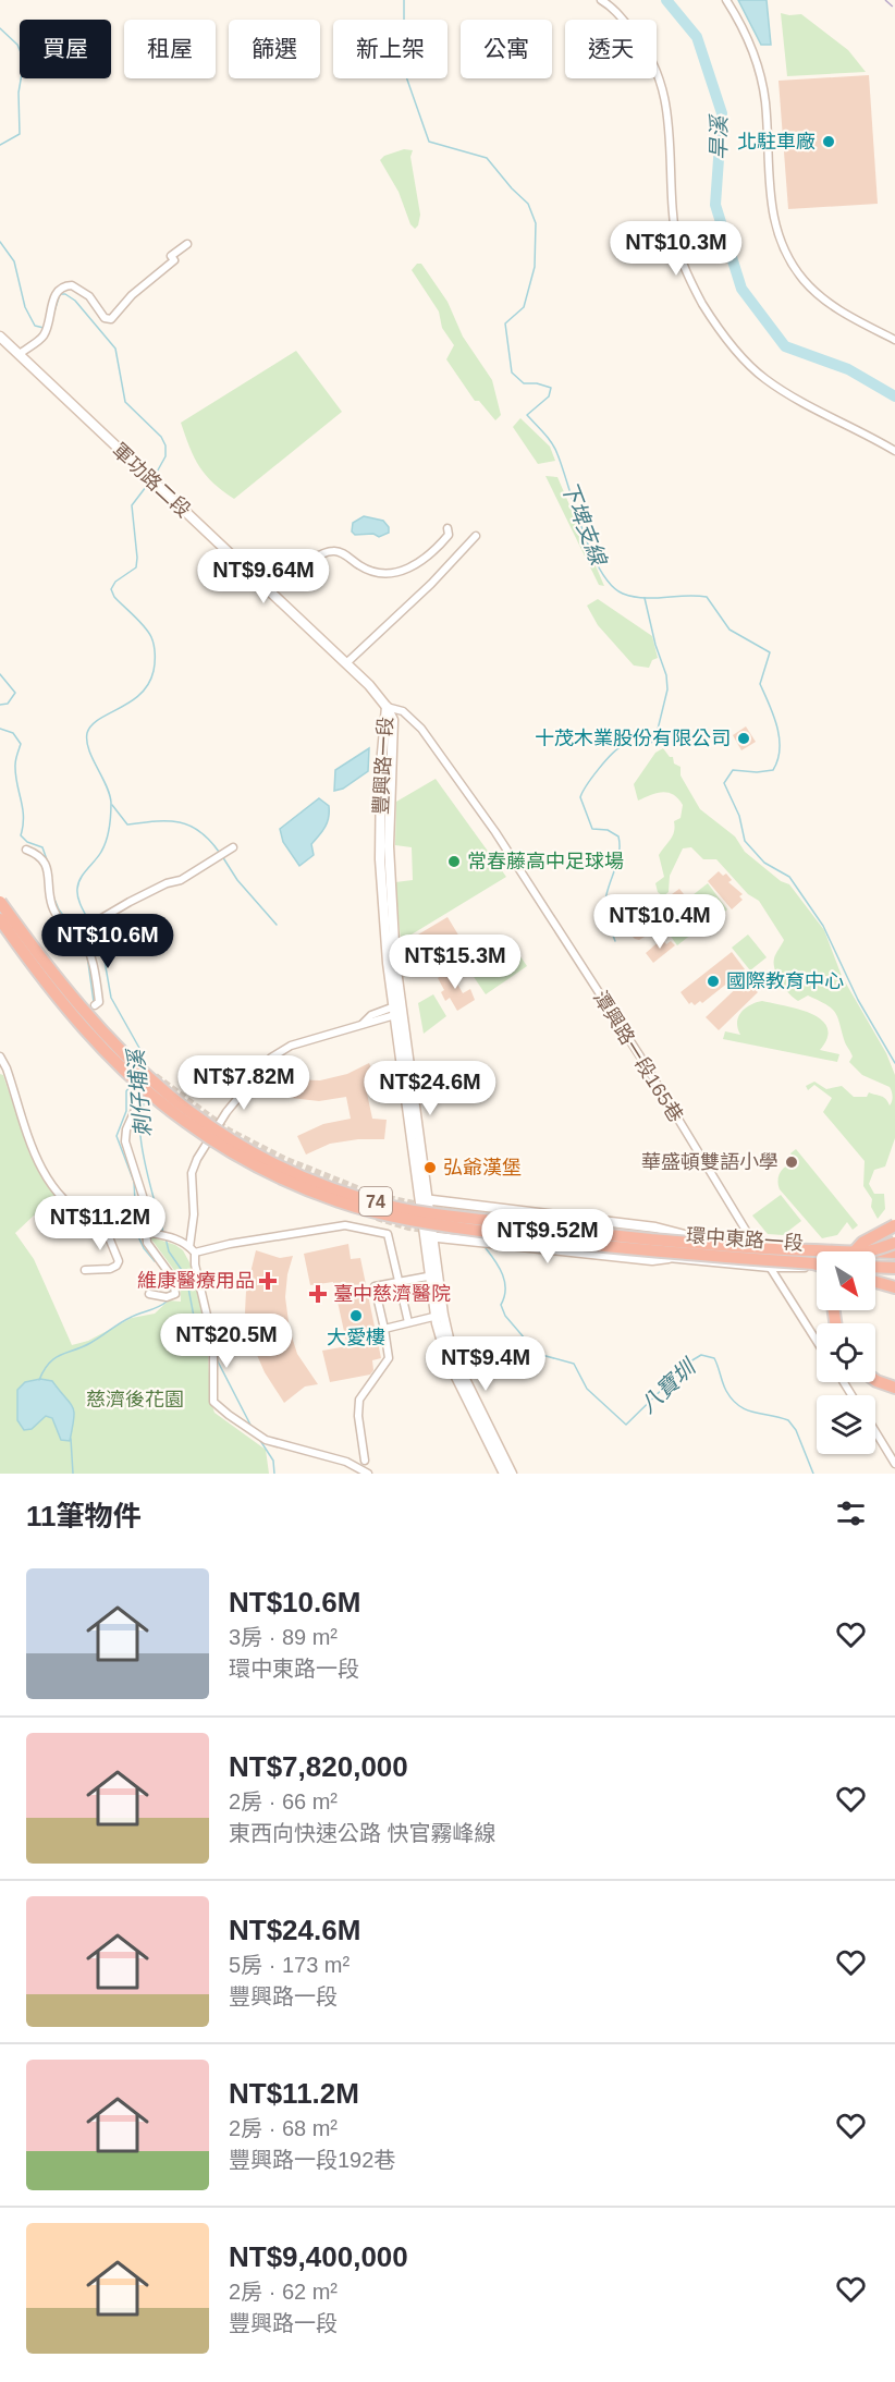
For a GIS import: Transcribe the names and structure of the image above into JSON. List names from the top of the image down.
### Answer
{
  "streets": {
    "highway": ["74"],
    "street": [
      "軍功路二段",
      "豐興路一段",
      "潭興路一段165巷",
      "環中東路一段"
    ]
  },
  "crossings": [
    ["軍功路二段", "豐興路一段"],
    ["軍功路二段", "潭興路一段165巷"],
    ["豐興路一段", "潭興路一段165巷"],
    ["潭興路一段165巷", "環中東路一段"],
    ["74", "環中東路一段"]
  ],
  "water": [
    "旱溪",
    "下埤支線",
    "刺仔埔溪",
    "八寶圳"
  ],
  "parks": ["慈濟後花園"],
  "places": {
    "other": [
      "北駐車廠",
      "十茂木業股份有限公司",
      "常春藤高中足球場",
      "國際教育中心",
      "華盛頓雙語小學",
      "弘爺漢堡",
      "大愛樓"
    ],
    "health": ["維康醫療用品", "臺中慈濟醫院"]
  },
  "north": "bottom right",
  "page": {
    "chip": [
      "買屋",
      "租屋",
      "篩選",
      "新上架",
      "公寓",
      "透天"
    ],
    "price": [
      "NT$10.3M",
      "NT$9.64M",
      "NT$10.4M",
      "NT$10.6M",
      "NT$15.3M",
      "NT$7.82M",
      "NT$24.6M",
      "NT$11.2M",
      "NT$9.52M",
      "NT$20.5M",
      "NT$9.4M"
    ],
    "heading": "11筆物件",
    "list": [
      {
        "name": "NT$10.6M",
        "note": "3房 · 89 m² · 環中東路一段"
      },
      {
        "name": "NT$7,820,000",
        "note": "2房 · 66 m² · 東西向快速公路 快官霧峰線"
      },
      {
        "name": "NT$24.6M",
        "note": "5房 · 173 m² · 豐興路一段"
      },
      {
        "name": "NT$11.2M",
        "note": "2房 · 68 m² · 豐興路一段192巷"
      },
      {
        "name": "NT$9,400,000",
        "note": "2房 · 62 m² · 豐興路一段"
      }
    ]
  }
}
